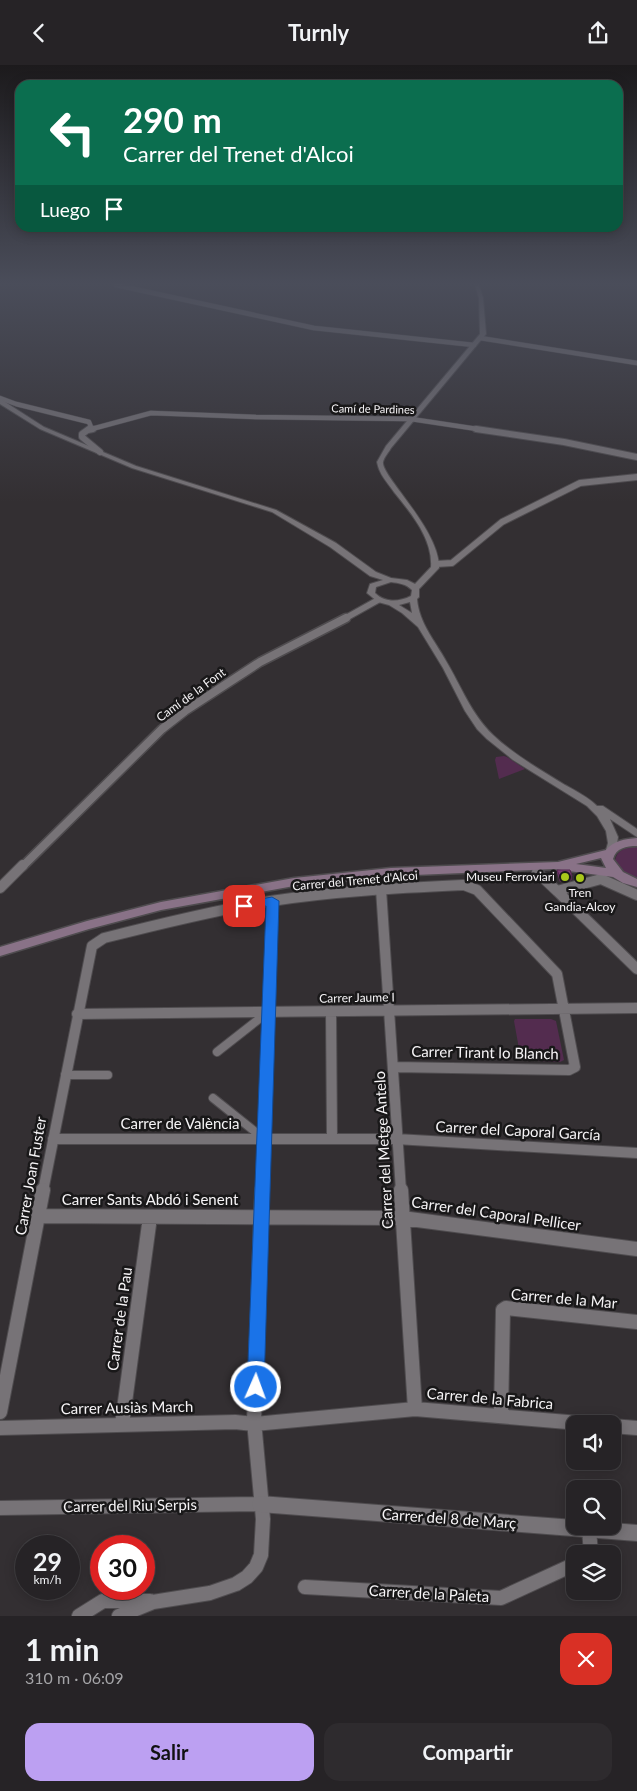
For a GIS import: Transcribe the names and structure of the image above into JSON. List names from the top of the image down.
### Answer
{
  "streets": {
    "street": [
      "Camí de Pardines",
      "Camí de la Font",
      "Carrer del Trenet d'Alcoi",
      "Carrer Jaume I",
      "Carrer Tirant lo Blanch",
      "Carrer de València",
      "Carrer del Caporal García",
      "Carrer del Metge Antelo",
      "Carrer Joan Fuster",
      "Carrer Sants Abdó i Senent",
      "Carrer del Caporal Pellicer",
      "Carrer de la Mar",
      "Carrer de la Pau",
      "Carrer de la Fabrica",
      "Carrer Ausiàs March",
      "Carrer del Riu Serpis",
      "Carrer del 8 de Març",
      "Carrer de la Paleta"
    ]
  },
  "crossings": [
    ["Carrer del Trenet d'Alcoi", "Carrer Jaume I"],
    ["Carrer del Trenet d'Alcoi", "Carrer Tirant lo Blanch"],
    ["Carrer del Trenet d'Alcoi", "Carrer del Metge Antelo"],
    ["Carrer del Trenet d'Alcoi", "Carrer Joan Fuster"],
    ["Carrer Jaume I", "Carrer Tirant lo Blanch"],
    ["Carrer Jaume I", "Carrer del Metge Antelo"],
    ["Carrer Jaume I", "Carrer Joan Fuster"],
    ["Carrer Tirant lo Blanch", "Carrer del Metge Antelo"],
    ["Carrer de València", "Carrer del Caporal García"],
    ["Carrer de València", "Carrer del Metge Antelo"],
    ["Carrer de València", "Carrer Joan Fuster"],
    ["Carrer del Caporal García", "Carrer del Metge Antelo"],
    ["Carrer del Metge Antelo", "Carrer del Caporal Pellicer"],
    ["Carrer del Metge Antelo", "Carrer de la Fabrica"],
    ["Carrer Joan Fuster", "Carrer Sants Abdó i Senent"],
    ["Carrer Sants Abdó i Senent", "Carrer del Caporal Pellicer"],
    ["Carrer Sants Abdó i Senent", "Carrer de la Pau"],
    ["Carrer de la Mar", "Carrer de la Fabrica"],
    ["Carrer de la Pau", "Carrer Ausiàs March"],
    ["Carrer de la Fabrica", "Carrer Ausiàs March"],
    ["Carrer del Riu Serpis", "Carrer del 8 de Març"]
  ],
  "places": ["Museu Ferroviari", "Tren Gandia-Alcoy"],
  "page": {
    "header": "Turnly",
    "turn": ["290 m", "Carrer del Trenet d'Alcoi"],
    "then": "Luego",
    "speed": "29 km/h",
    "limit": "30",
    "heading": ["1 min", "310 m · 06:09"],
    "buttons": ["Salir", "Compartir"]
  }
}
